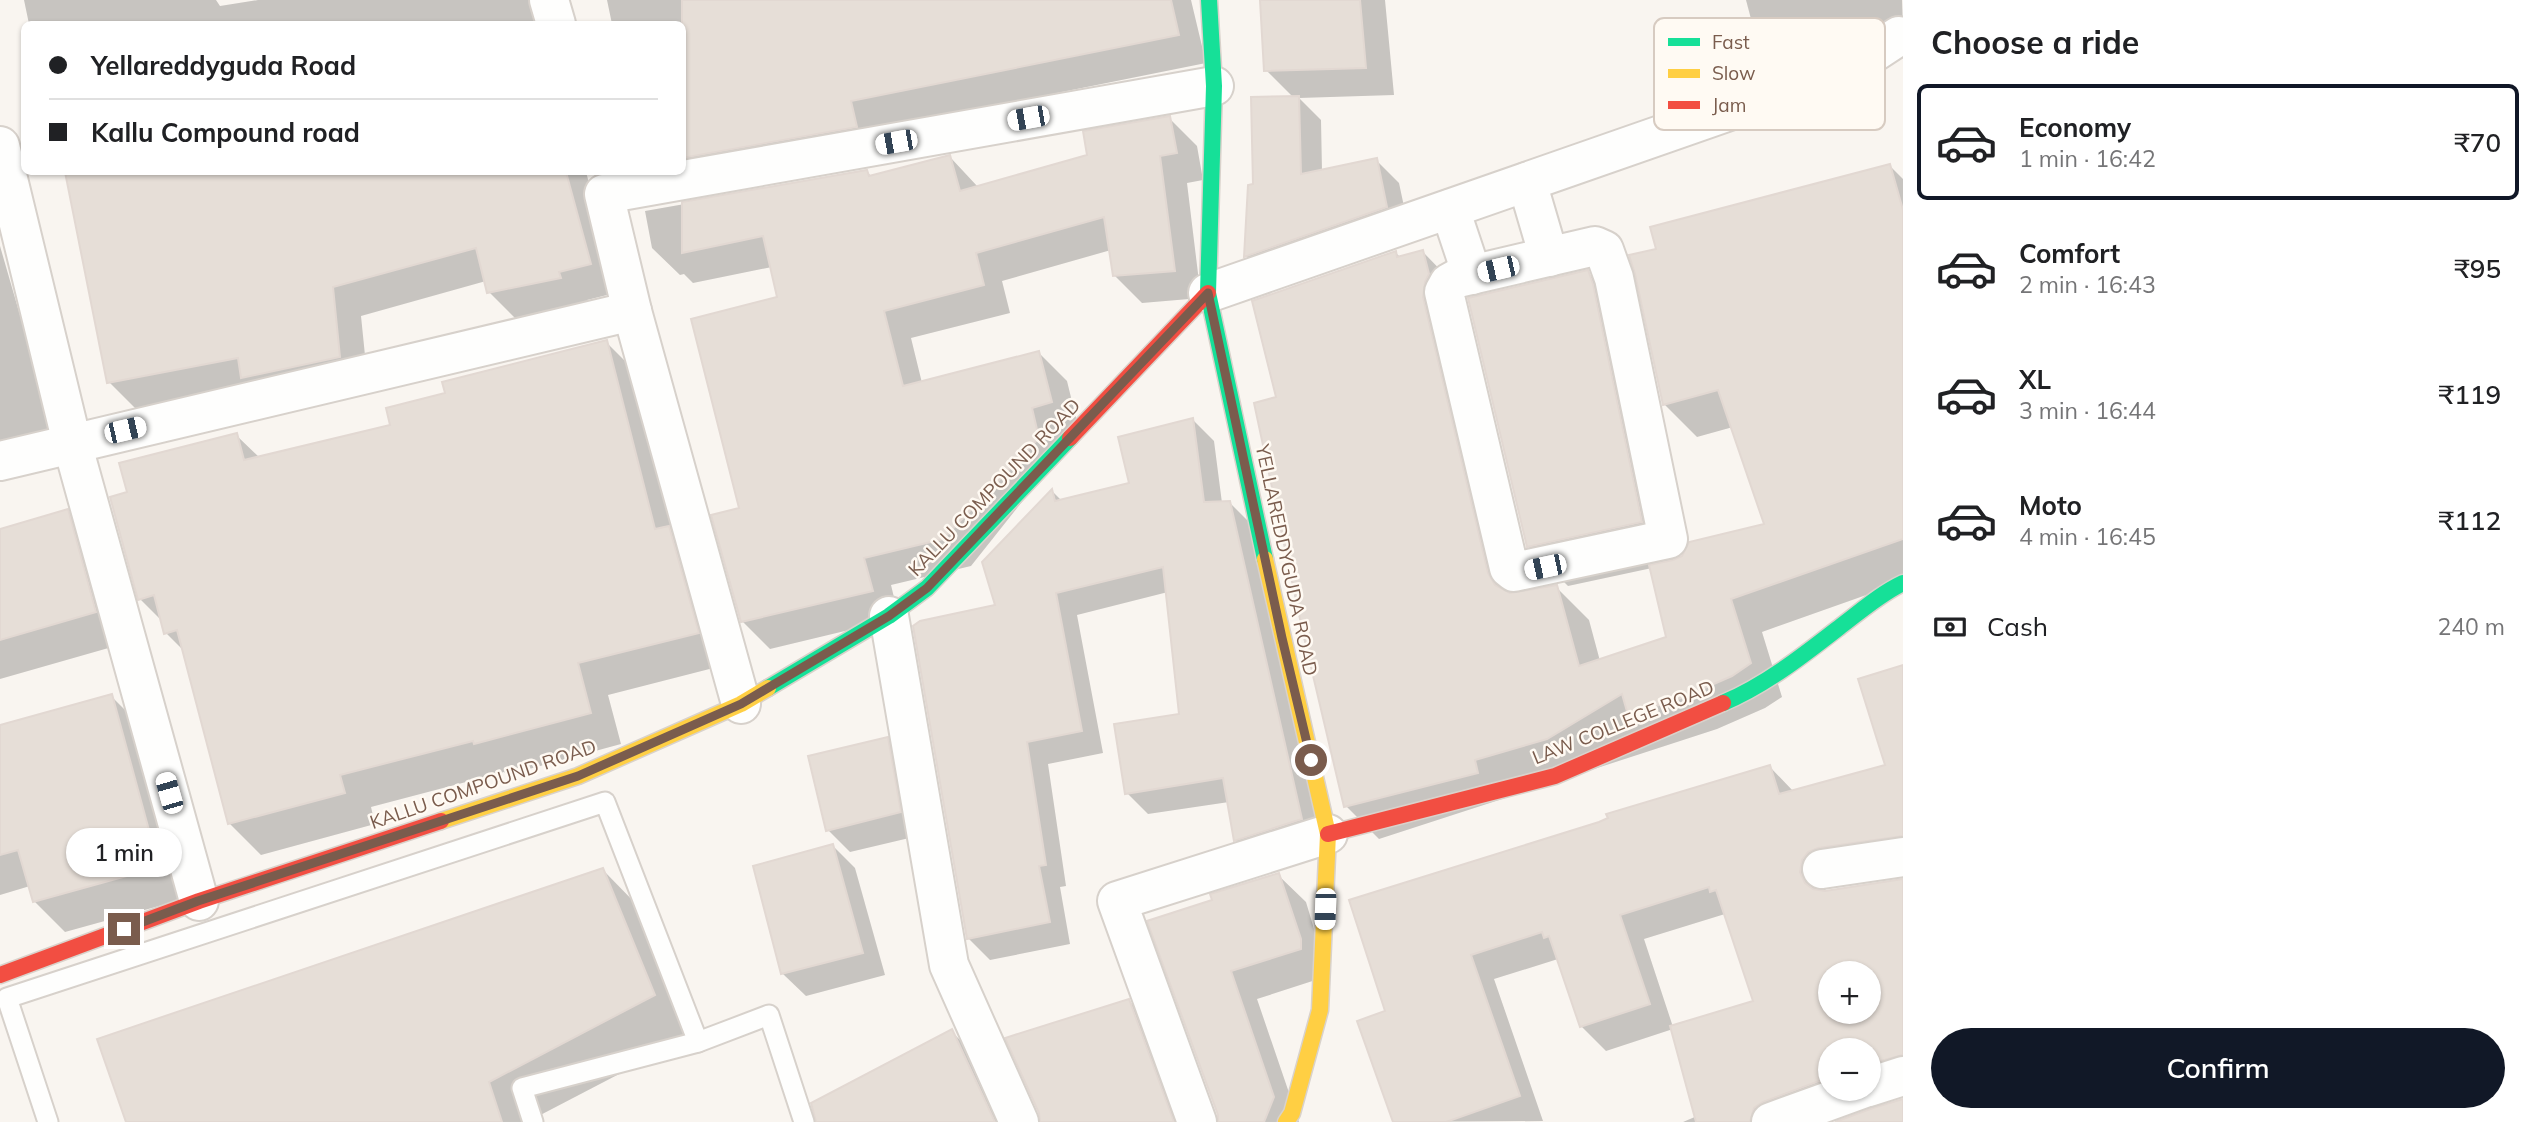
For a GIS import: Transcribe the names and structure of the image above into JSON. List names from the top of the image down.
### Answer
{
  "streets": {
    "street": ["KALLU COMPOUND ROAD", "YELLAREDDYGUDA ROAD", "LAW COLLEGE ROAD"]
  },
  "crossings": [
    ["KALLU COMPOUND ROAD", "YELLAREDDYGUDA ROAD"],
    ["YELLAREDDYGUDA ROAD", "LAW COLLEGE ROAD"]
  ],
  "legend": ["Fast", "Slow", "Jam"],
  "page": {
    "heading": "Choose a ride",
    "banner": ["Yellareddyguda Road", "Kallu Compound road"],
    "list": [
      {
        "name": "Economy",
        "note": "1 min · 16:42",
        "value": "₹70"
      },
      {
        "name": "Comfort",
        "note": "2 min · 16:43",
        "value": "₹95"
      },
      {
        "name": "XL",
        "note": "3 min · 16:44",
        "value": "₹119"
      },
      {
        "name": "Moto",
        "note": "4 min · 16:45",
        "value": "₹112"
      }
    ],
    "pay": ["Cash", "240 m"],
    "bubble": "1 min",
    "map_buttons": ["+", "−"],
    "buttons": "Confirm"
  }
}
